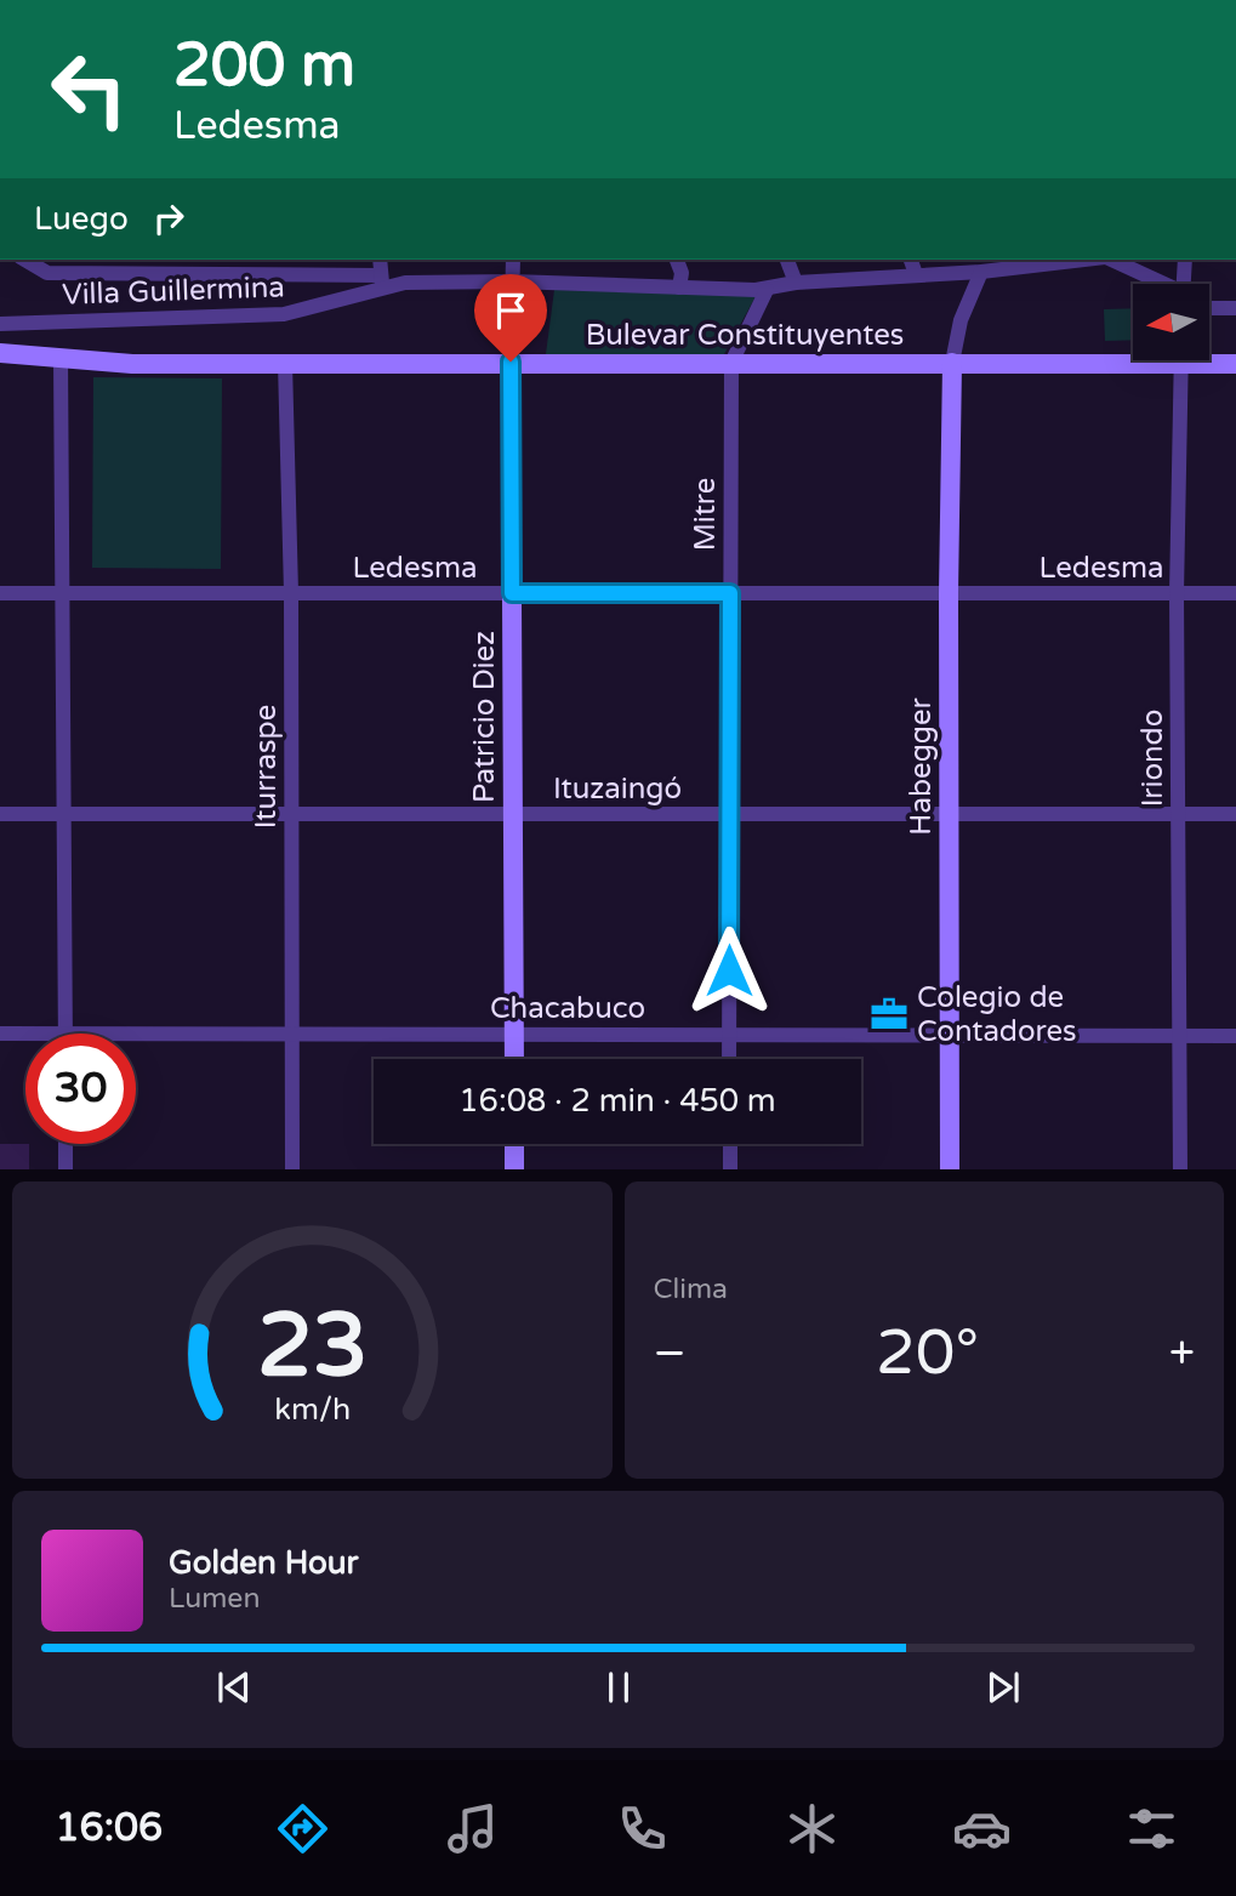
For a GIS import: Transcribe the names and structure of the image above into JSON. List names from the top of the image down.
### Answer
{
  "streets": {
    "street": [
      "Villa Guillermina",
      "Bulevar Constituyentes",
      "Mitre",
      "Ledesma",
      "Patricio Diez",
      "Iriondo",
      "Iturraspe",
      "Habegger",
      "Ituzaingó",
      "Chacabuco"
    ]
  },
  "crossings": [
    ["Villa Guillermina", "Patricio Diez"],
    ["Bulevar Constituyentes", "Mitre"],
    ["Bulevar Constituyentes", "Patricio Diez"],
    ["Bulevar Constituyentes", "Iturraspe"],
    ["Bulevar Constituyentes", "Habegger"],
    ["Mitre", "Ledesma"],
    ["Mitre", "Ituzaingó"],
    ["Mitre", "Chacabuco"],
    ["Ledesma", "Patricio Diez"],
    ["Ledesma", "Iriondo"],
    ["Ledesma", "Iturraspe"],
    ["Ledesma", "Habegger"],
    ["Patricio Diez", "Ituzaingó"],
    ["Patricio Diez", "Chacabuco"],
    ["Iriondo", "Ituzaingó"],
    ["Iriondo", "Chacabuco"],
    ["Iturraspe", "Ituzaingó"],
    ["Iturraspe", "Chacabuco"],
    ["Habegger", "Ituzaingó"],
    ["Habegger", "Chacabuco"]
  ],
  "places": {
    "office": ["Colegio de Contadores"]
  },
  "north": "left",
  "page": {
    "turn": ["200 m", "Ledesma"],
    "then": "Luego",
    "limit": "30",
    "trip": "16:08 · 2 min · 450 m",
    "tile": "Clima",
    "heat": ["−", "20°", "+"],
    "song": ["Golden Hour", "Lumen"],
    "tabs": "16:06",
    "gauge": ["23", "km/h"]
  }
}
